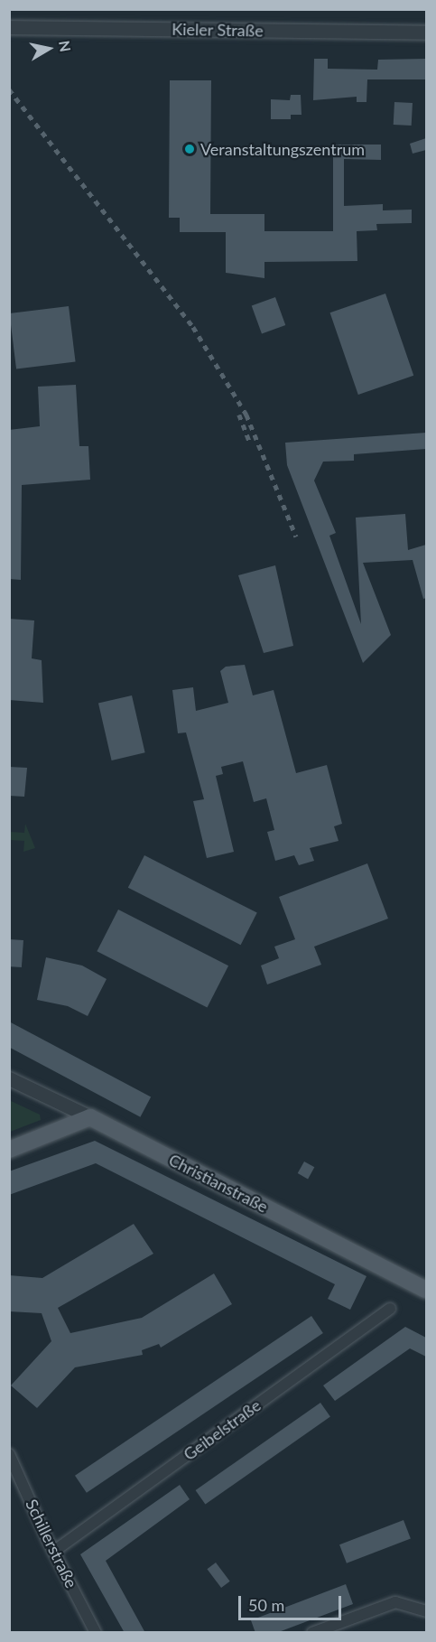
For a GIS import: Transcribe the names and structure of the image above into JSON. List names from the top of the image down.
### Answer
{
  "streets": {
    "main road": ["Christianstraße"],
    "street": ["Kieler Straße", "Geibelstraße", "Schillerstraße"]
  },
  "crossings": [
    ["Geibelstraße", "Schillerstraße"]
  ],
  "places": ["Veranstaltungszentrum"],
  "scale_bar": "50 m",
  "north": "right"
}
